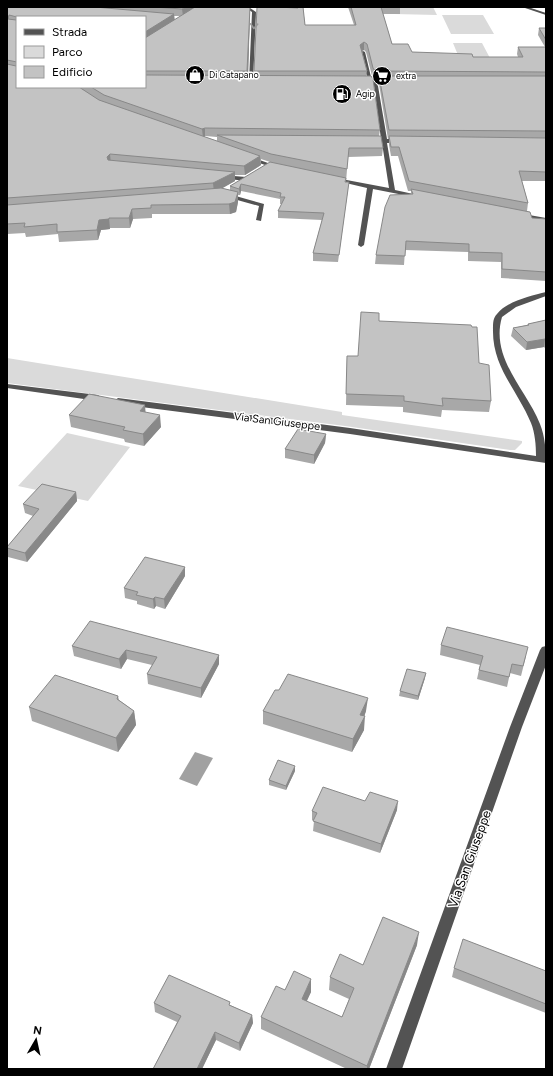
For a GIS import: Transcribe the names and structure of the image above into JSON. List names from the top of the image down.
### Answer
{
  "streets": {
    "street": ["Via San Giuseppe"]
  },
  "places": {
    "shop": ["Di Catapano"],
    "supermarket": ["extra"],
    "fuel station": ["Agip"]
  },
  "legend": ["Strada", "Parco", "Edificio"],
  "north": "top"
}
